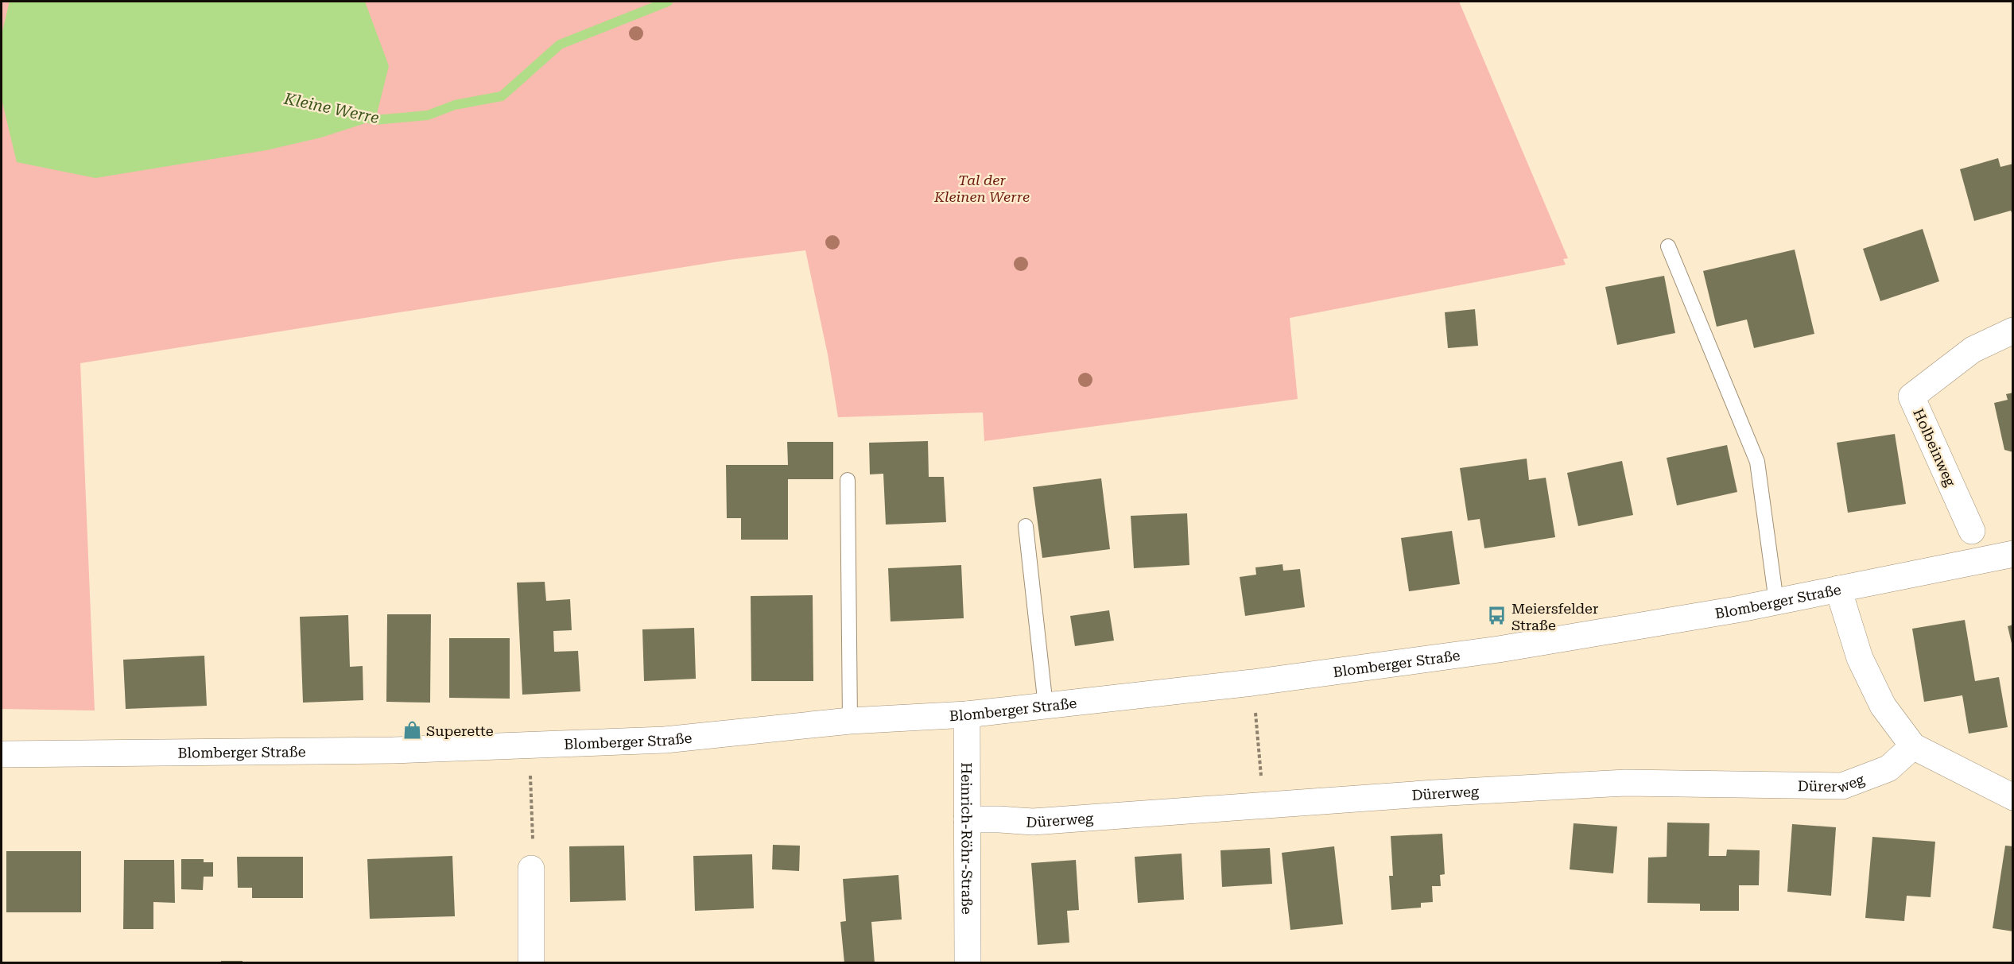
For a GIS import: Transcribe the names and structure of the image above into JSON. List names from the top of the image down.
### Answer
{
  "streets": {
    "street": [
      "Holbeinweg",
      "Blomberger Straße",
      "Dürerweg",
      "Heinrich-Röhr-Straße"
    ]
  },
  "crossings": [
    ["Blomberger Straße", "Heinrich-Röhr-Straße"],
    ["Dürerweg", "Heinrich-Röhr-Straße"]
  ],
  "water": ["Kleine Werre"],
  "parks": ["Tal der Kleinen Werre"],
  "places": {
    "bus stop": ["Meiersfelder Straße"],
    "shop": ["Superette"]
  }
}
